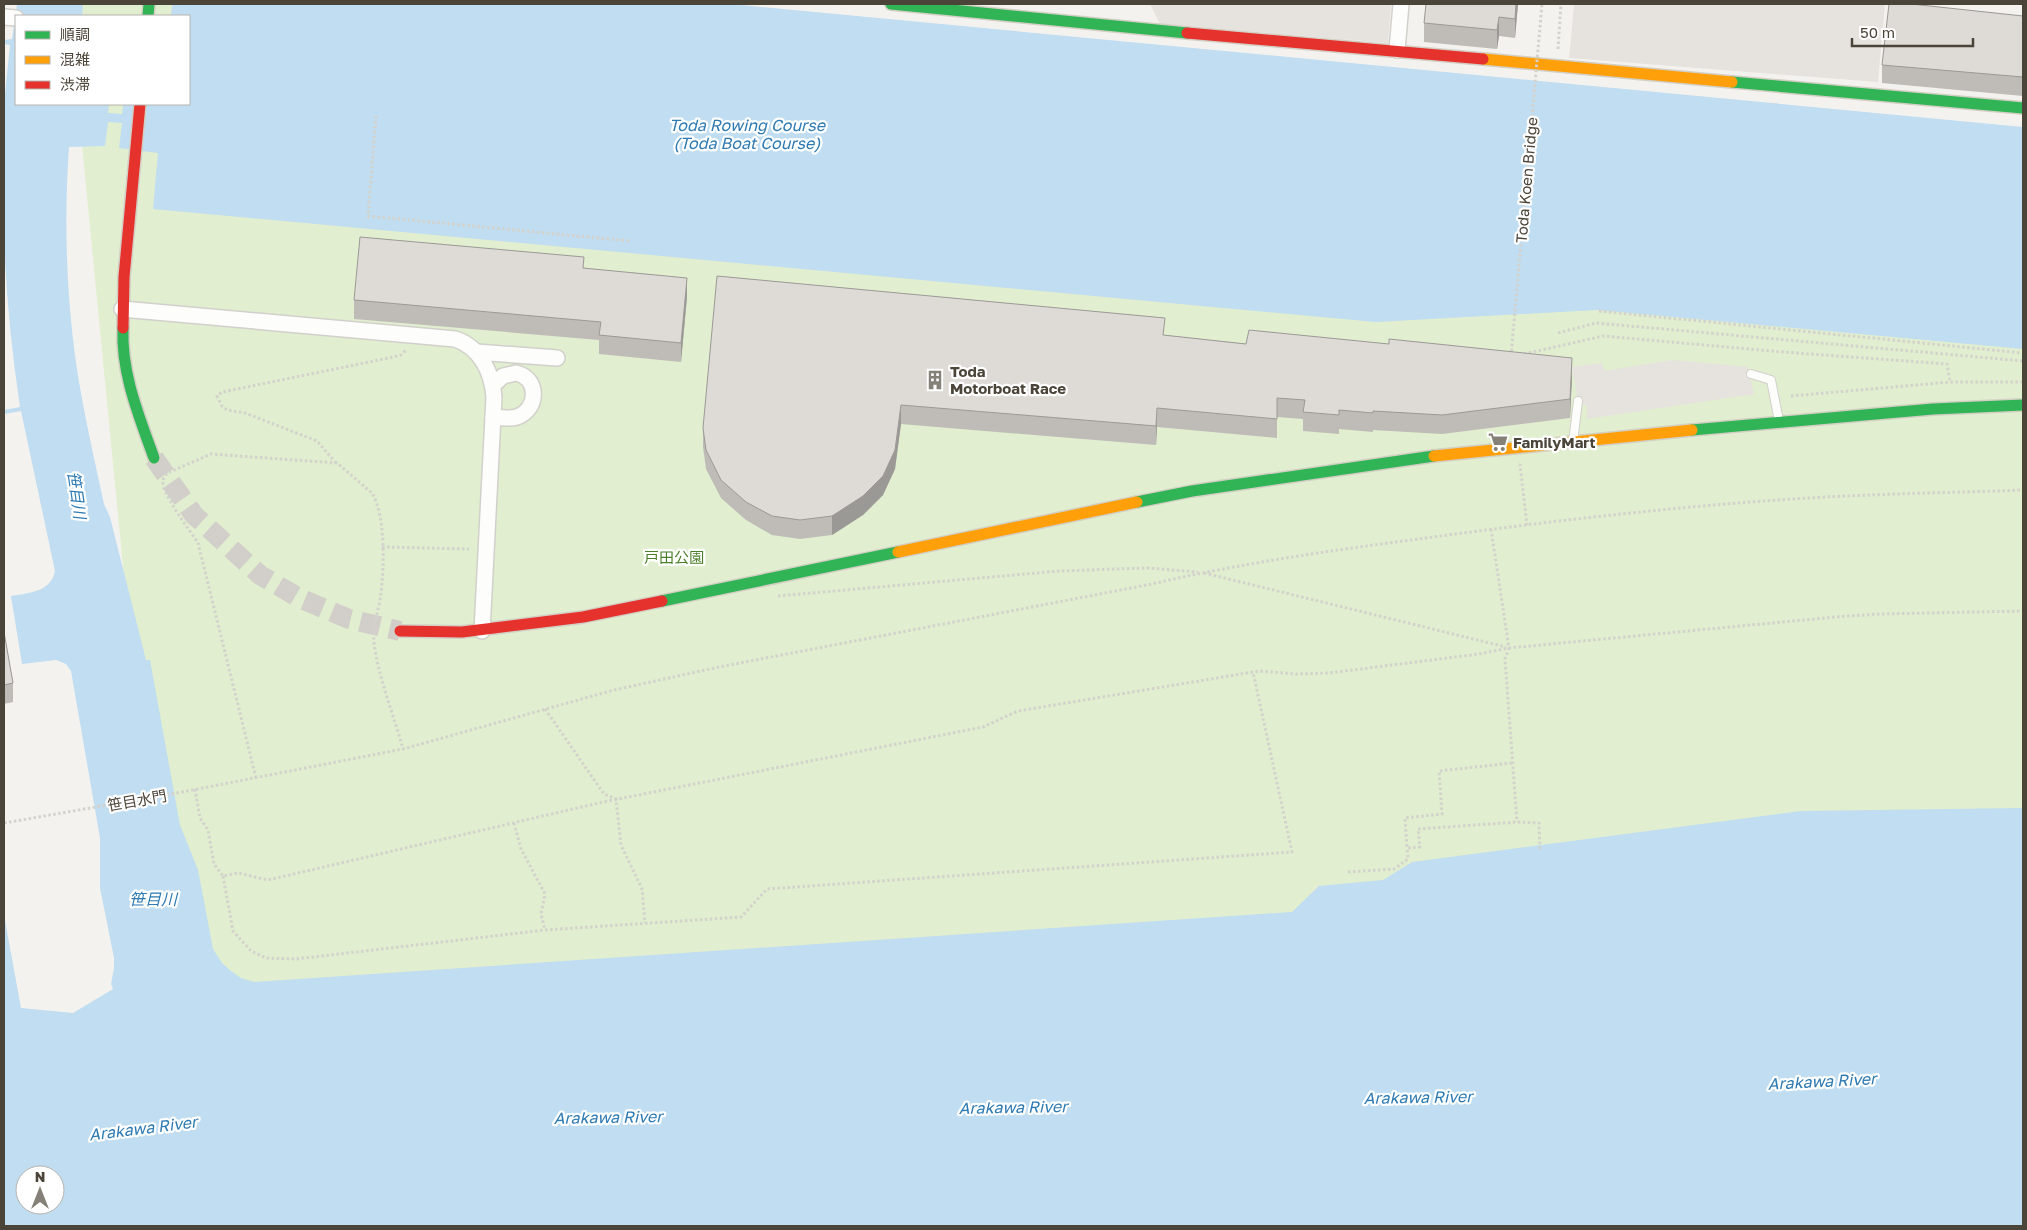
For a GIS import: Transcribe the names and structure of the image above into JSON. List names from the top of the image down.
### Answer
{
  "streets": {
    "path": ["Toda Koen Bridge", "笹目水門"]
  },
  "water": ["Toda Rowing Course (Toda Boat Course)", "笹目川", "Arakawa River"],
  "parks": ["戸田公園"],
  "places": {
    "building": ["Toda Motorboat Race"],
    "supermarket": ["FamilyMart"]
  },
  "legend": ["順調", "混雑", "渋滞"],
  "scale_bar": "50 m",
  "north": "top"
}
